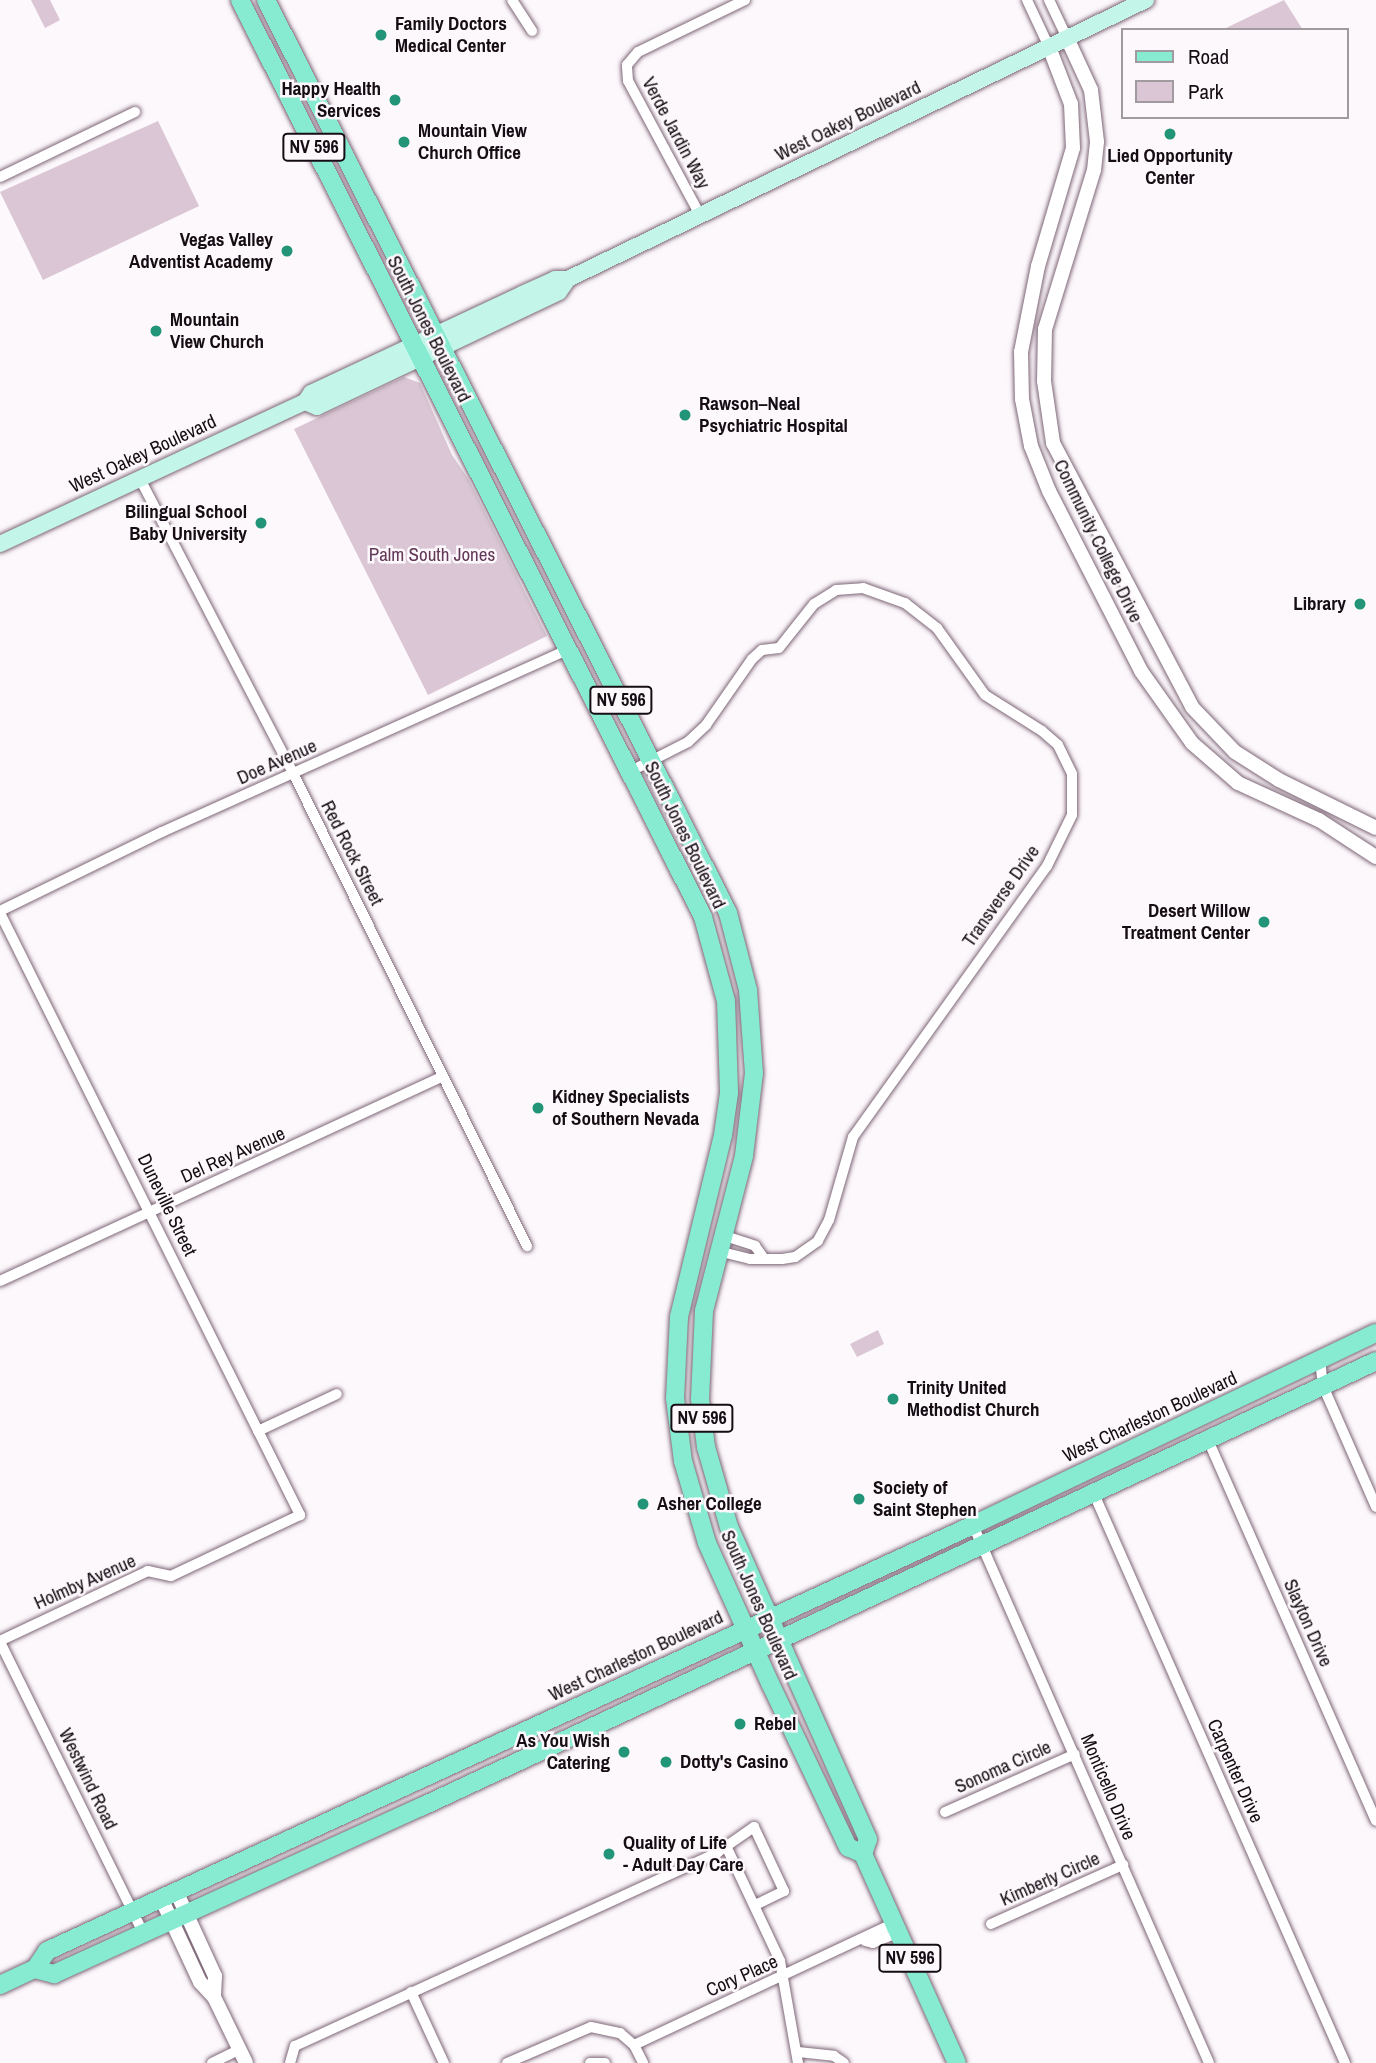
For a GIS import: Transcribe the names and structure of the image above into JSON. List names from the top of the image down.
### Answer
{
  "streets": {
    "main road": [
      "West Oakey Boulevard",
      "NV 596",
      "South Jones Boulevard",
      "West Charleston Boulevard"
    ],
    "street": [
      "Verde Jardin Way",
      "Community College Drive",
      "Doe Avenue",
      "Red Rock Street",
      "Transverse Drive",
      "Del Rey Avenue",
      "Duneville Street",
      "Holmby Avenue",
      "Slayton Drive",
      "Sonoma Circle",
      "Carpenter Drive",
      "Westwind Road",
      "Monticello Drive",
      "Kimberly Circle",
      "Cory Place"
    ]
  },
  "crossings": [
    ["West Oakey Boulevard", "Verde Jardin Way"],
    ["West Oakey Boulevard", "South Jones Boulevard"],
    ["West Oakey Boulevard", "Community College Drive"],
    ["West Oakey Boulevard", "Red Rock Street"],
    ["South Jones Boulevard", "Doe Avenue"],
    ["South Jones Boulevard", "Transverse Drive"],
    ["South Jones Boulevard", "West Charleston Boulevard"],
    ["South Jones Boulevard", "Cory Place"],
    ["Doe Avenue", "Red Rock Street"],
    ["Doe Avenue", "Duneville Street"],
    ["Red Rock Street", "Del Rey Avenue"],
    ["Del Rey Avenue", "Duneville Street"],
    ["Duneville Street", "Holmby Avenue"],
    ["West Charleston Boulevard", "Slayton Drive"],
    ["West Charleston Boulevard", "Carpenter Drive"],
    ["West Charleston Boulevard", "Westwind Road"],
    ["West Charleston Boulevard", "Monticello Drive"],
    ["Holmby Avenue", "Westwind Road"],
    ["Sonoma Circle", "Monticello Drive"],
    ["Monticello Drive", "Kimberly Circle"]
  ],
  "parks": ["Palm South Jones"],
  "places": [
    "Family Doctors Medical Center",
    "Happy Health Services",
    "Lied Opportunity Center",
    "Mountain View Church Office",
    "Vegas Valley Adventist Academy",
    "Mountain View Church",
    "Rawson–Neal Psychiatric Hospital",
    "Bilingual School Baby University",
    "Library",
    "Desert Willow Treatment Center",
    "Kidney Specialists of Southern Nevada",
    "Trinity United Methodist Church",
    "Society of Saint Stephen",
    "Asher College",
    "Rebel",
    "As You Wish Catering",
    "Dotty's Casino",
    "Quality of Life - Adult Day Care"
  ],
  "legend": ["Road", "Park"]
}
